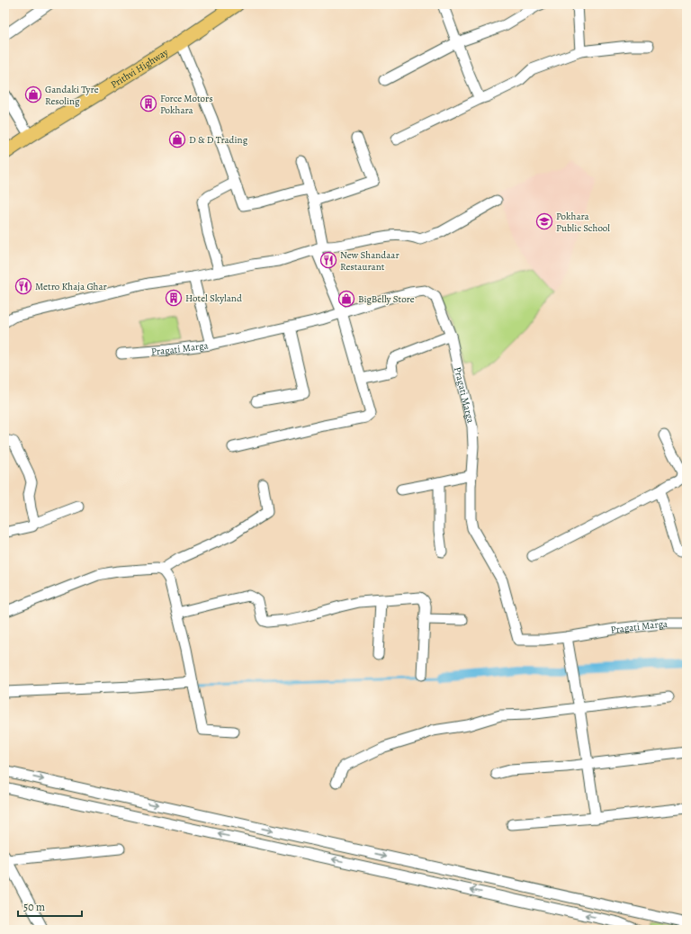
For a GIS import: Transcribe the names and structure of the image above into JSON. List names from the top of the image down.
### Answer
{
  "streets": {
    "highway": ["Prithvi Highway"],
    "street": ["Pragati Marga"]
  },
  "places": {
    "shop": ["Gandaki Tyre Resoling", "D & D Trading", "BigBelly Store"],
    "building": ["Force Motors Pokhara", "Hotel Skyland"],
    "school or university": ["Pokhara Public School"],
    "restaurant": ["New Shandaar Restaurant", "Metro Khaja Ghar"]
  },
  "scale_bar": "50 m"
}
